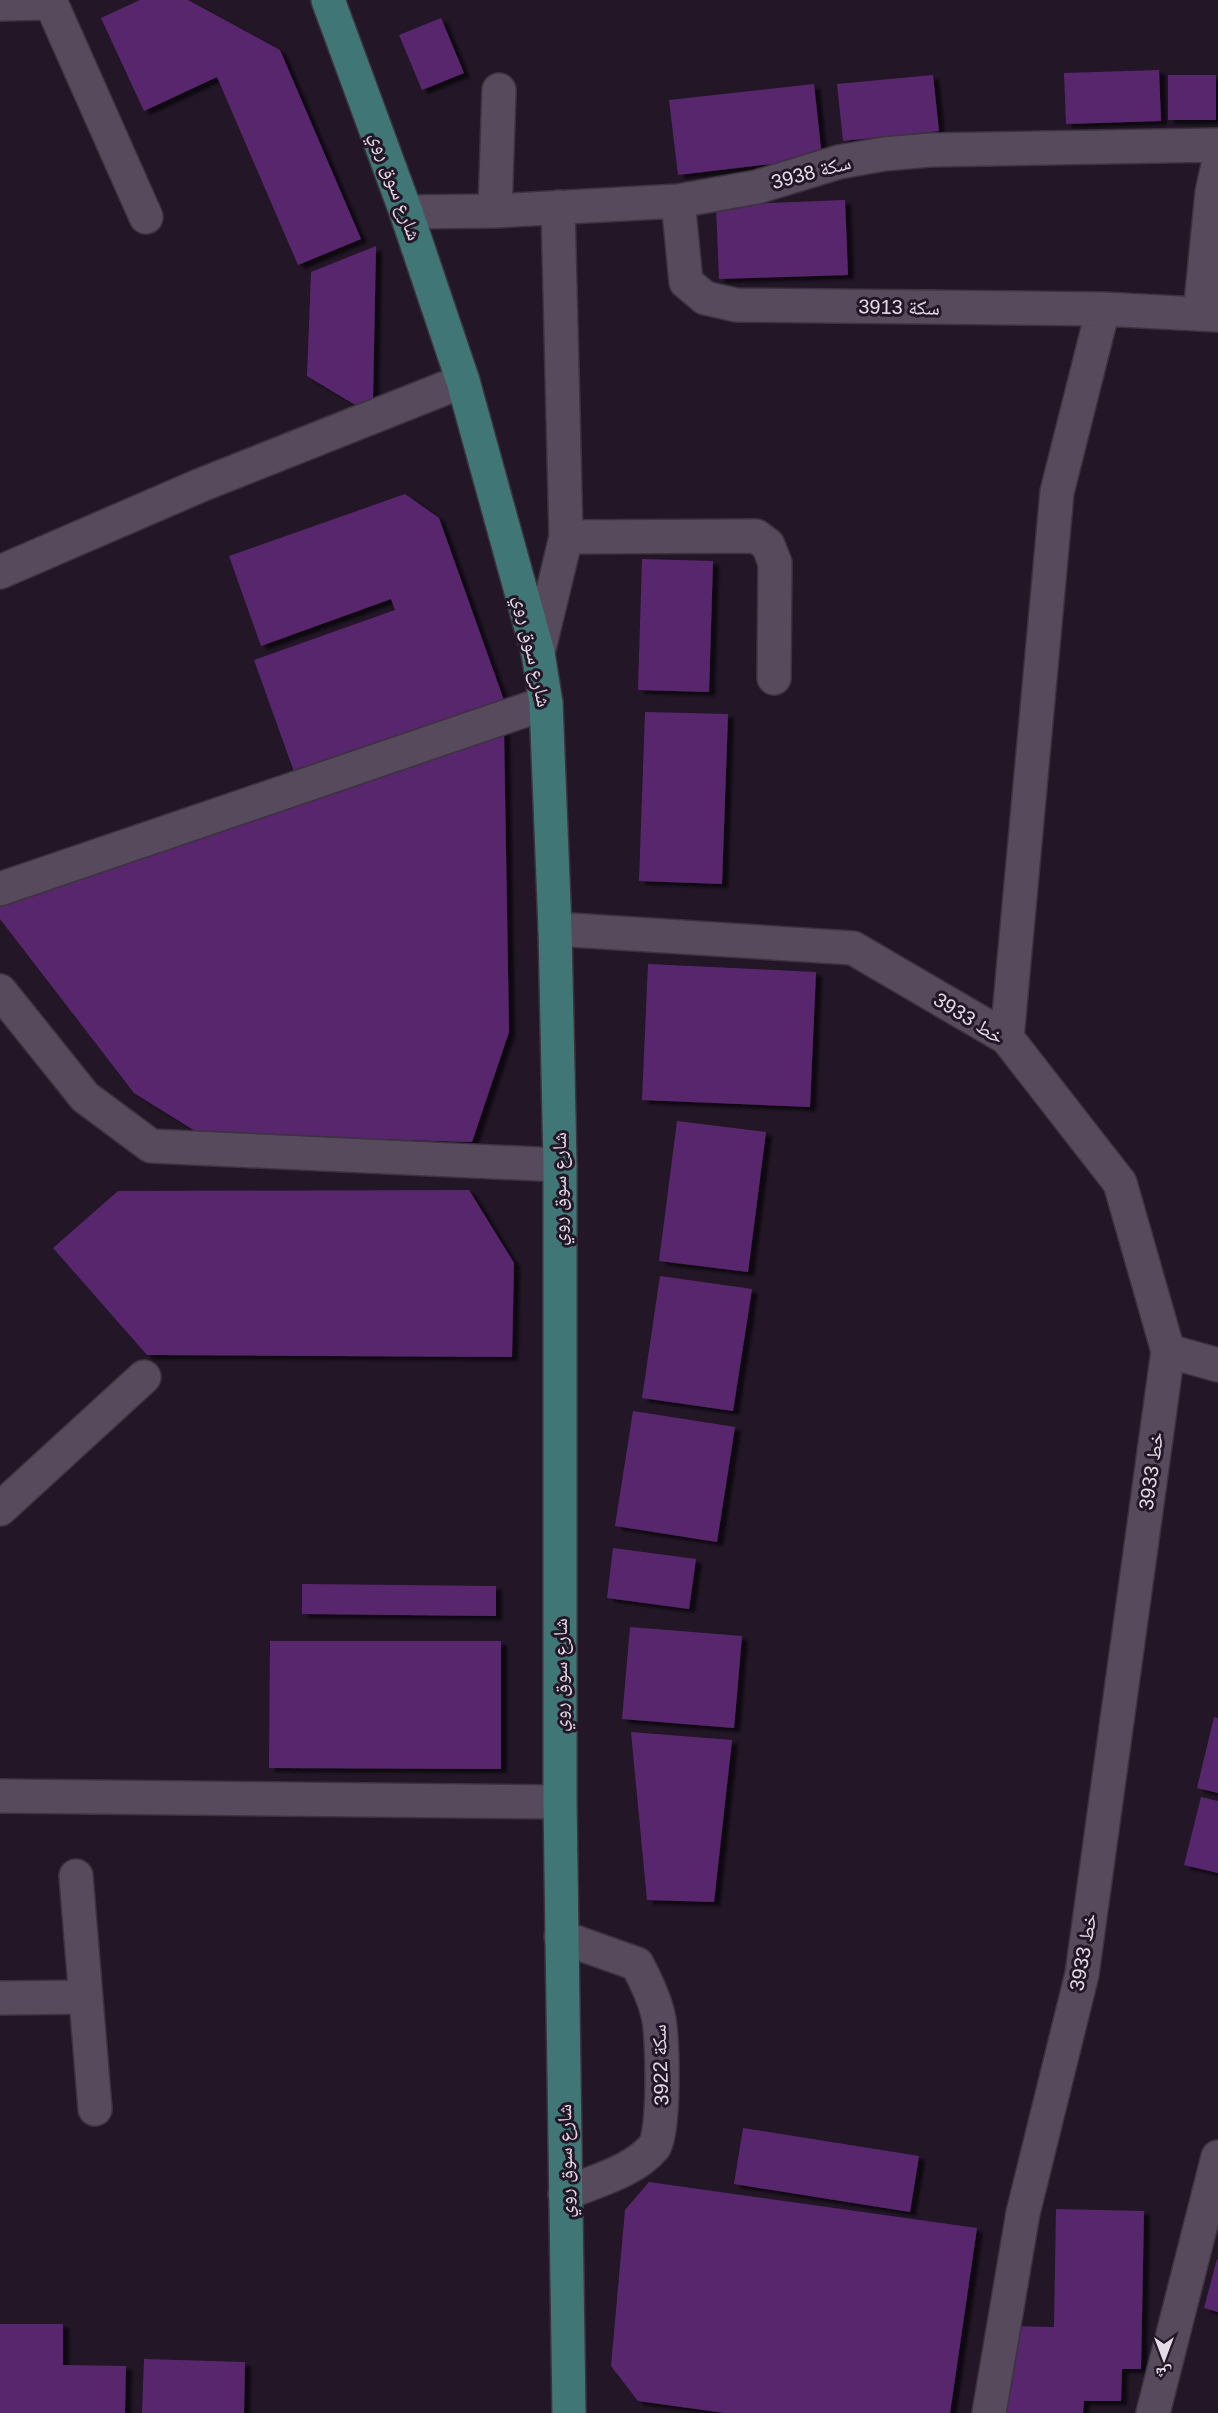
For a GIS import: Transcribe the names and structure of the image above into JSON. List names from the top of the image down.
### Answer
{
  "streets": {
    "main road": ["شارع سوق روي"],
    "street": [
      "سكة 3938",
      "سكة 3913",
      "3933 خط",
      "سكة 3922"
    ]
  },
  "crossings": [
    ["سكة 3938", "شارع سوق روي"],
    ["سكة 3938", "سكة 3913"],
    ["شارع سوق روي", "3933 خط"],
    ["شارع سوق روي", "سكة 3922"]
  ],
  "north": "bottom"
}
